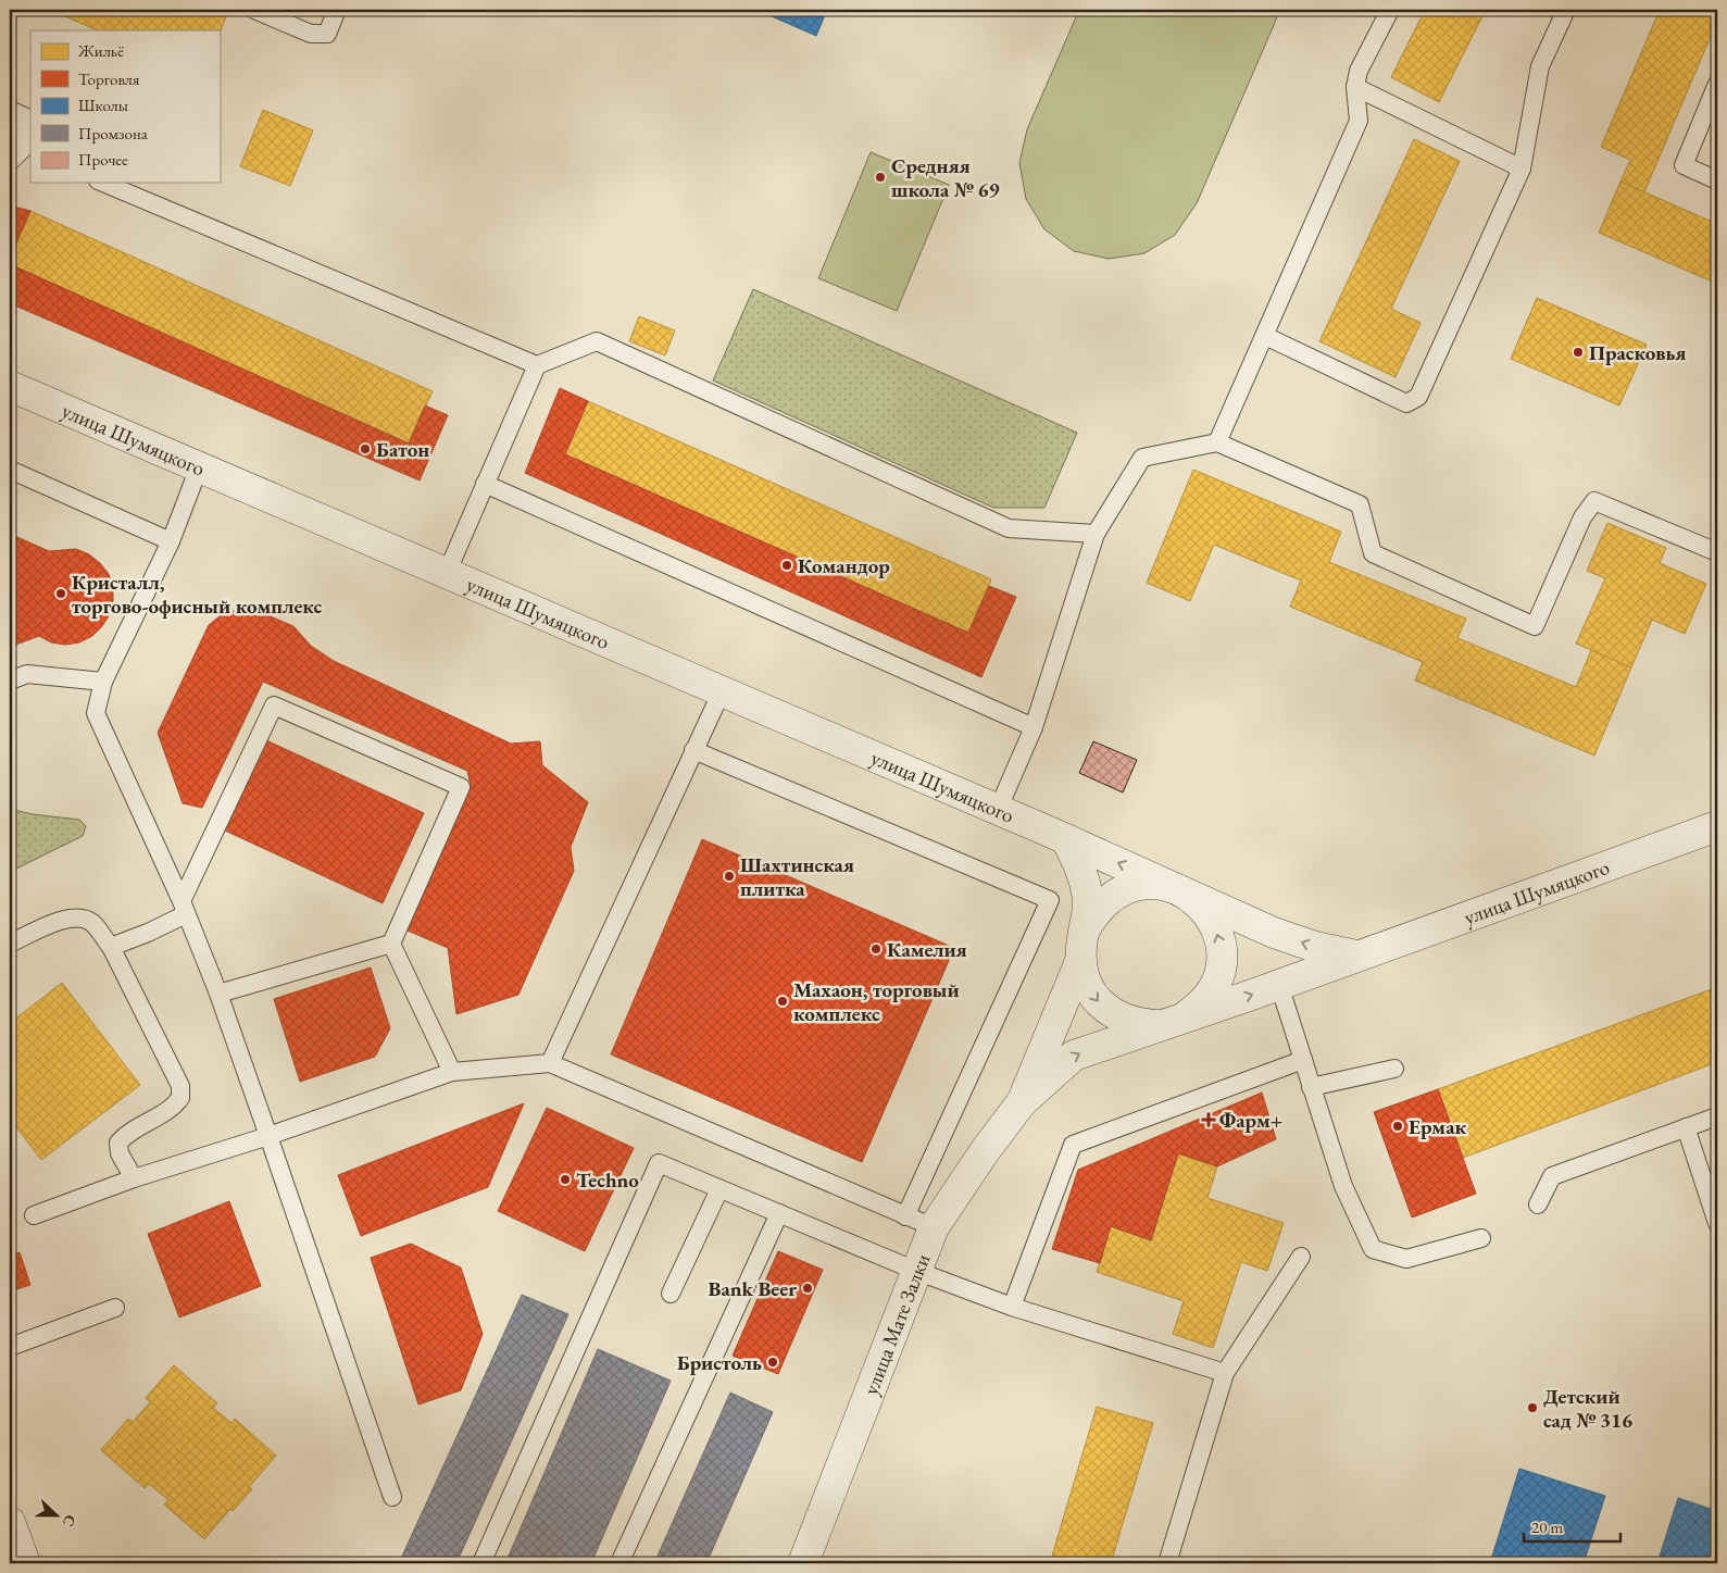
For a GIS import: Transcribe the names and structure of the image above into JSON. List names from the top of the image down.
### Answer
{
  "streets": {
    "street": ["улица Шумяцкого", "улица Мате Залки"]
  },
  "crossings": [
    ["улица Шумяцкого", "улица Мате Залки"]
  ],
  "places": {
    "other": [
      "Средняя школа № 69",
      "Прасковья",
      "Батон",
      "Командор",
      "Кристалл, торгово-офисный комплекс",
      "Шахтинская плитка",
      "Камелия",
      "Махаон, торговый комплекс",
      "Ермак",
      "Techno",
      "Bank Beer",
      "Бристоль",
      "Детский сад № 316"
    ],
    "health": ["Фарм+"]
  },
  "legend": [
    "Жильё",
    "Торговля",
    "Школы",
    "Промзона",
    "Прочее"
  ],
  "scale_bar": "20 m",
  "north": "right"
}
